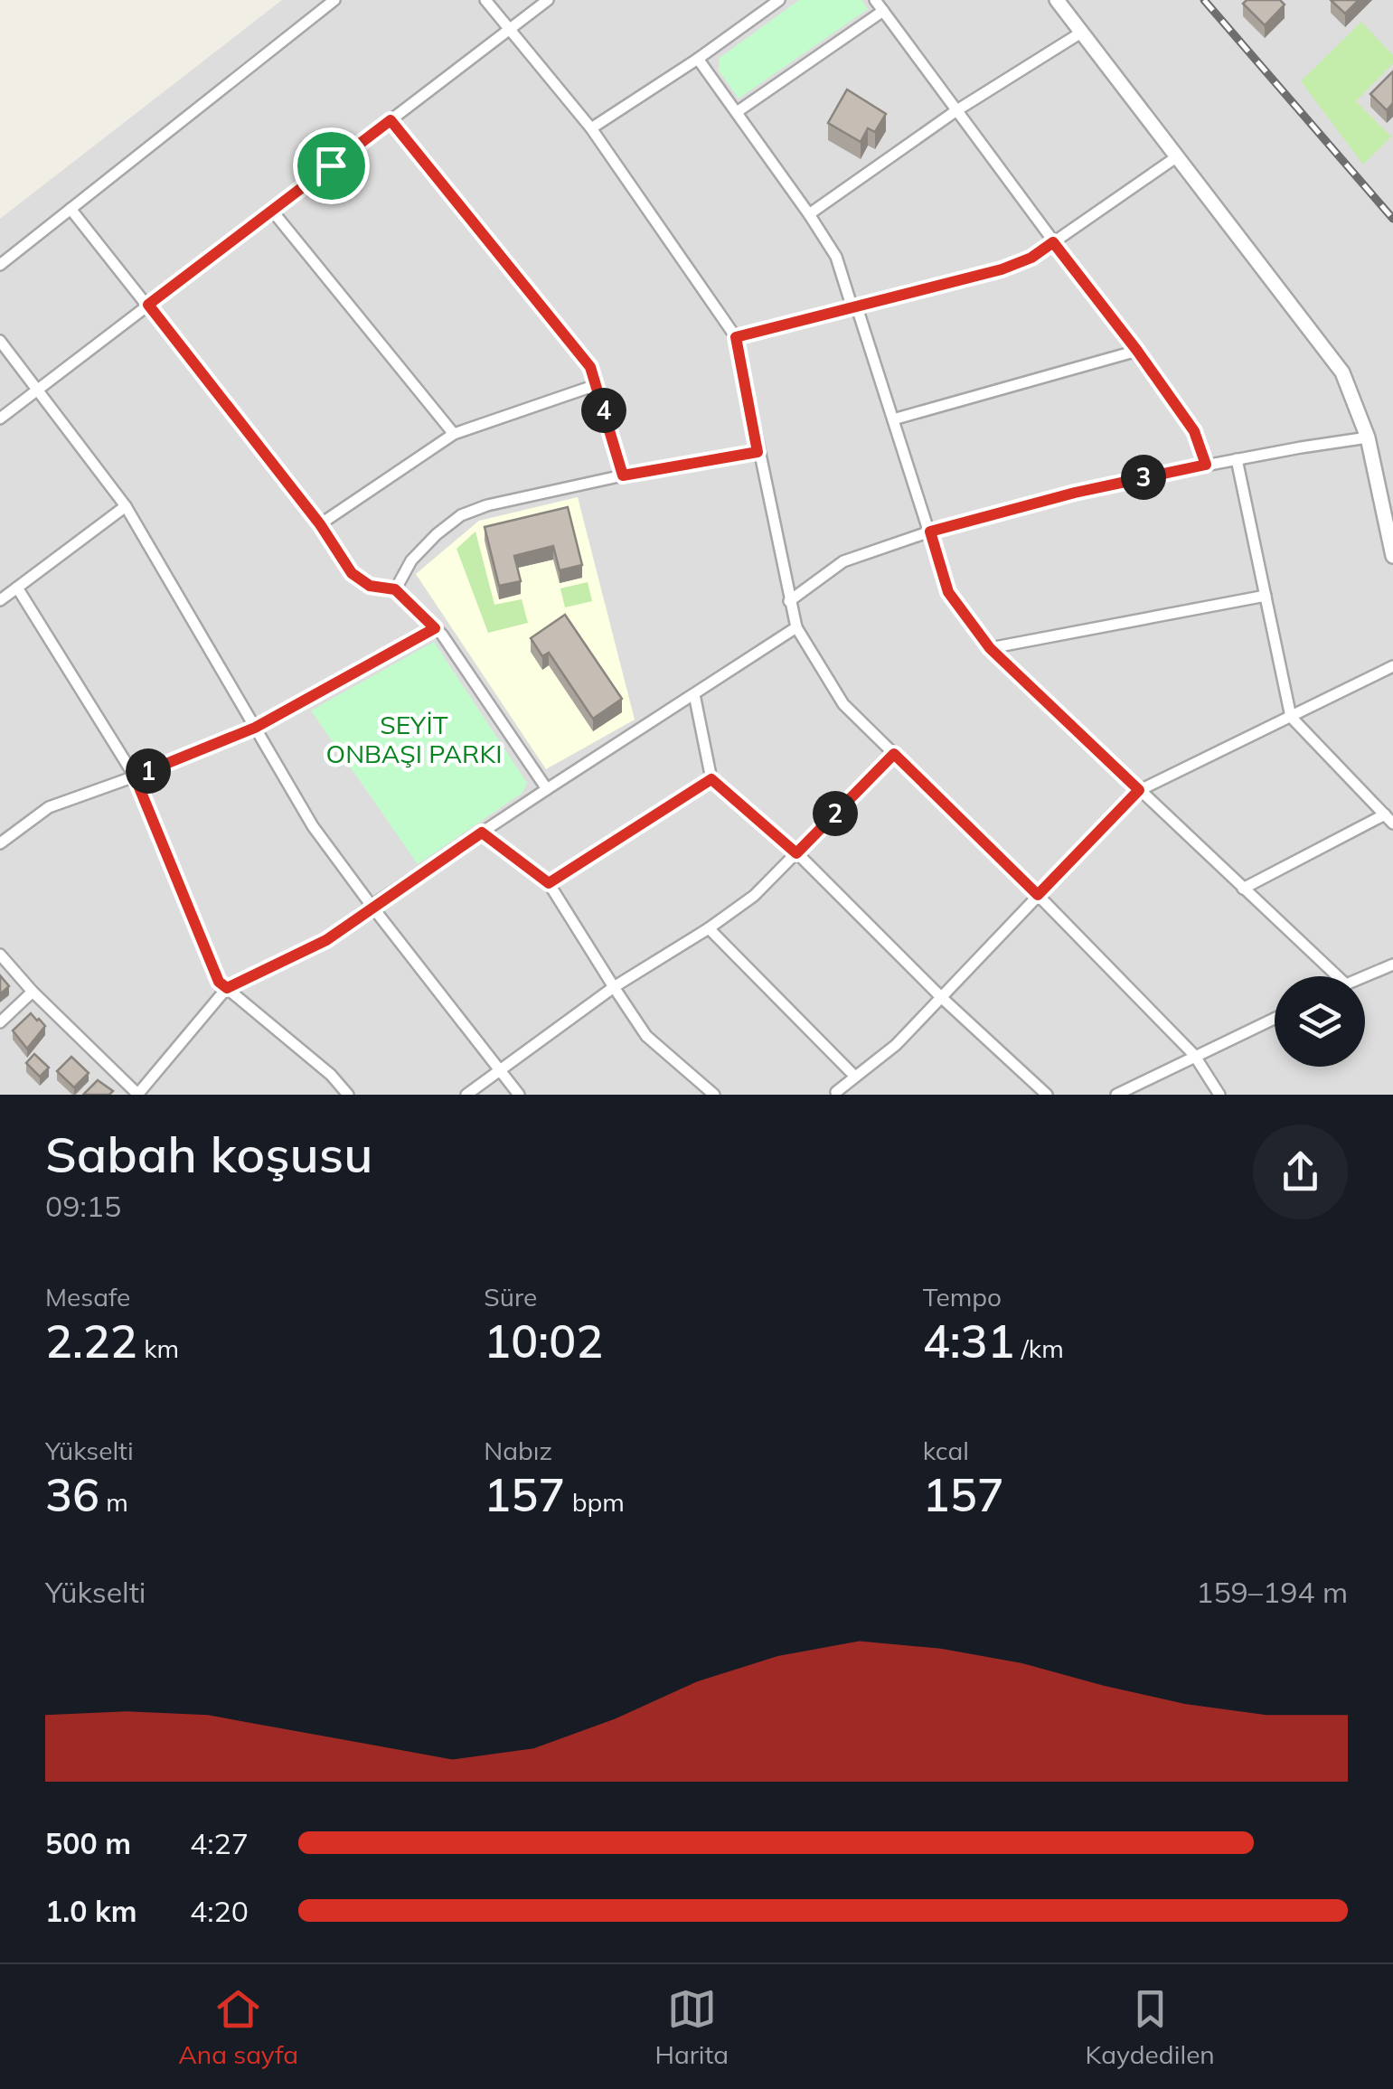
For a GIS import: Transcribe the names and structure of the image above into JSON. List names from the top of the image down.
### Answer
{
  "parks": ["SEYİT ONBAŞI PARKI"],
  "page": {
    "pins": [
      "4",
      "3",
      "1",
      "2"
    ],
    "heading": ["Sabah koşusu", "09:15"],
    "stats": [
      ["Mesafe", "2.22 km"],
      ["Süre", "10:02"],
      ["Tempo", "4:31 /km"],
      ["Yükselti", "36 m"],
      ["Nabız", "157 bpm"],
      ["kcal", "157"]
    ],
    "chart": ["Yükselti", "159–194 m"],
    "list": [
      {
        "name": "500 m",
        "note": "4:27"
      },
      {
        "name": "1.0 km",
        "note": "4:20"
      }
    ],
    "tabs": ["Ana sayfa", "Harita", "Kaydedilen"]
  }
}
